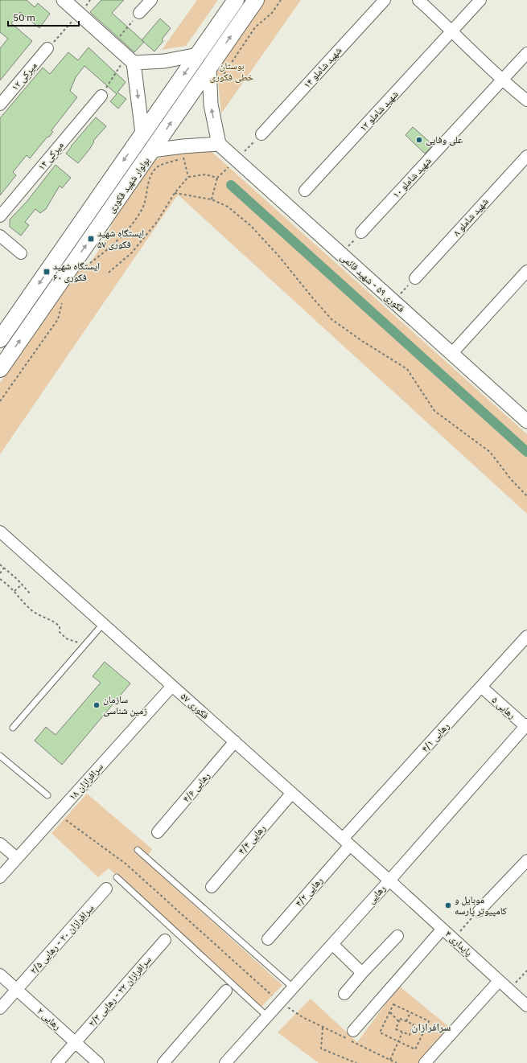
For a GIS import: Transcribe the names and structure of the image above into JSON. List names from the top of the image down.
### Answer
{
  "streets": {
    "main road": ["بولوار شهید فکوری"],
    "street": [
      "شهید شاملو ۱۴",
      "میرکی ۱۲",
      "شهید شاملو ۱۲",
      "میرکی ۱۴",
      "شهید شاملو ۱۰",
      "شهید شاملو ۸",
      "فکوری ۵۹ - شهید قائمی",
      "فکوری ۵۷",
      "رهایی ۵",
      "رهایی ۴/۱",
      "سرافرازان ۱۸",
      "رهایی ۴/۶",
      "رهایی ۴/۴",
      "رهایی ۴/۲",
      "رهایی",
      "سرافرازان ۲۰ - رهایی ۲/۵",
      "پایداری ۴",
      "سرافرازان ۲۲ - رهایی ۲/۳",
      "رهایی ۲"
    ]
  },
  "crossings": [
    ["فکوری ۵۷", "رهایی ۴/۱"],
    ["فکوری ۵۷", "سرافرازان ۱۸"],
    ["فکوری ۵۷", "رهایی ۴/۶"],
    ["فکوری ۵۷", "رهایی ۴/۴"],
    ["فکوری ۵۷", "رهایی ۴/۲"],
    ["فکوری ۵۷", "رهایی"],
    ["فکوری ۵۷", "پایداری ۴"],
    ["رهایی ۵", "رهایی ۴/۱"],
    ["رهایی ۵", "رهایی"],
    ["رهایی ۴/۱", "رهایی ۴/۲"],
    ["رهایی", "پایداری ۴"],
    ["سرافرازان ۲۰ - رهایی ۲/۵", "رهایی ۲"],
    ["سرافرازان ۲۲ - رهایی ۲/۳", "رهایی ۲"]
  ],
  "districts": ["سرافرازان"],
  "parks": ["بوستان خطی فکوری"],
  "places": {
    "other": ["علی وفایی", "سازمان زمین شناسی", "موبایل و کامپیوتر پارسه"],
    "transit": ["ایستگاه شهید فکوری ۵۷", "ایستگاه شهید فکوری ۶۰"]
  },
  "scale_bar": "50 m"
}
